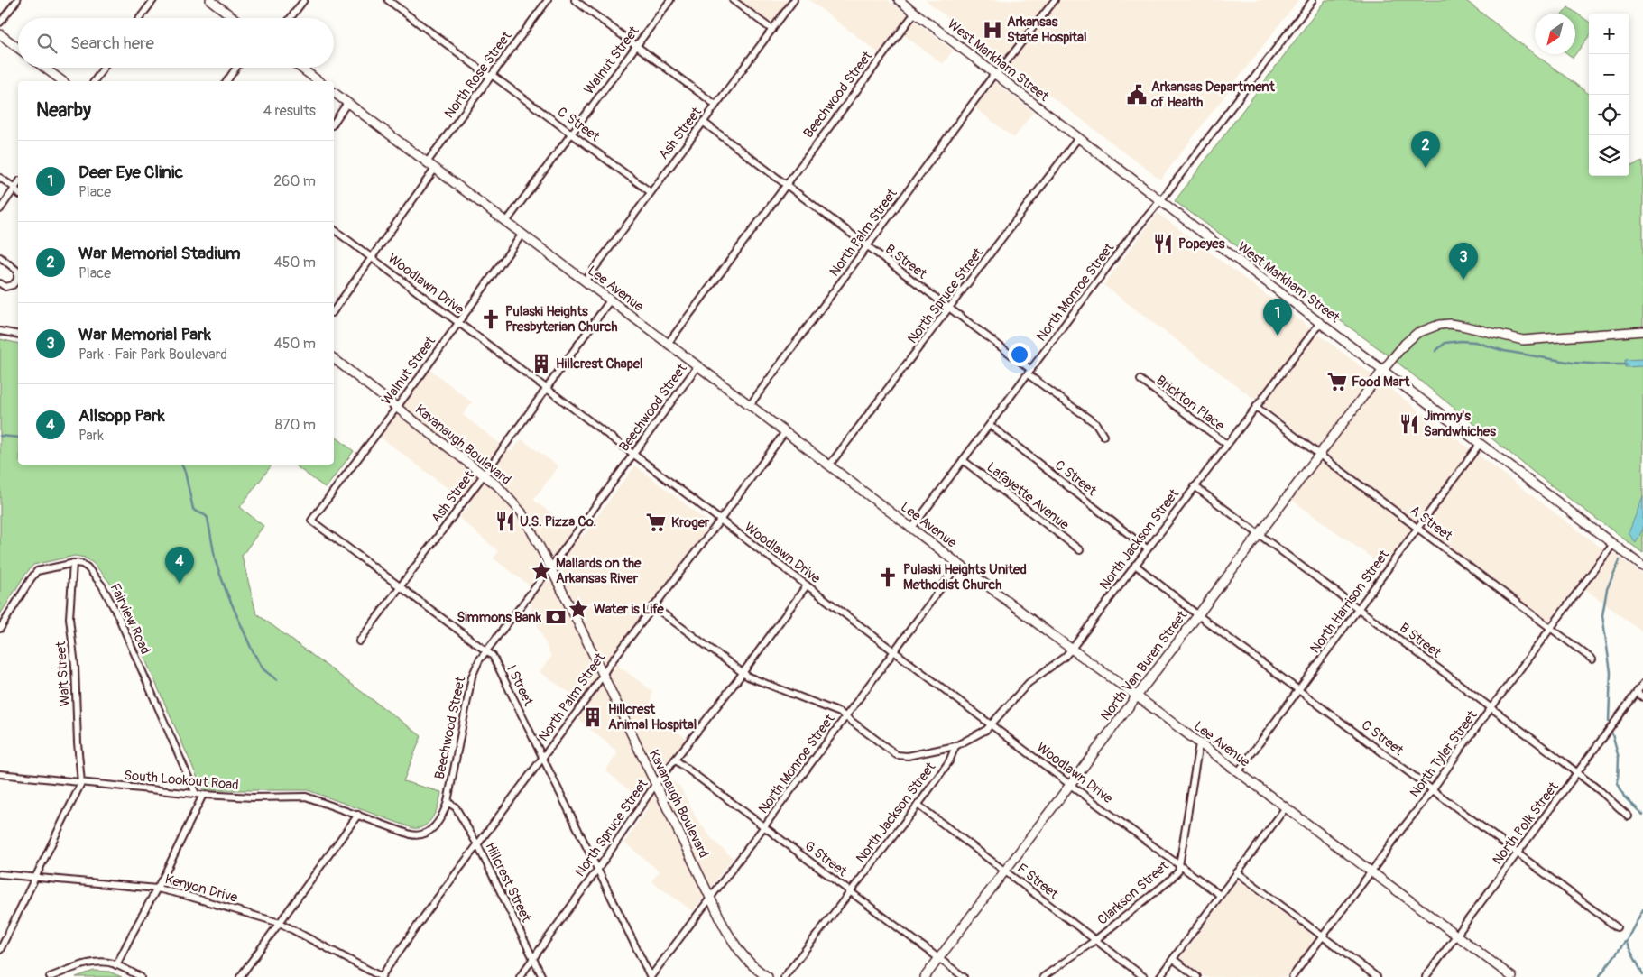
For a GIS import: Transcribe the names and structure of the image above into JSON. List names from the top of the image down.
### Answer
{
  "streets": {
    "street": [
      "Walnut Street",
      "West Markham Street",
      "North Rose Street",
      "Beechwood Street",
      "C Street",
      "Ash Street",
      "North Palm Street",
      "B Street",
      "Woodlawn Drive",
      "Lee Avenue",
      "North Monroe Street",
      "North Spruce Street",
      "Brickton Place",
      "Kavanaugh Boulevard",
      "Lafayette Avenue",
      "A Street",
      "North Jackson Street",
      "North Harrison Street",
      "Fairview Road",
      "North Van Buren Street",
      "Wait Street",
      "I Street",
      "North Tyler Street",
      "South Lookout Road",
      "North Polk Street",
      "G Street",
      "F Street",
      "Hillcrest Street",
      "Kenyon Drive",
      "Clarkson Street"
    ]
  },
  "crossings": [
    ["Walnut Street", "C Street"],
    ["Walnut Street", "Woodlawn Drive"],
    ["Walnut Street", "Lee Avenue"],
    ["Walnut Street", "Kavanaugh Boulevard"],
    ["Walnut Street", "I Street"],
    ["West Markham Street", "Beechwood Street"],
    ["West Markham Street", "North Palm Street"],
    ["West Markham Street", "North Monroe Street"],
    ["West Markham Street", "North Spruce Street"],
    ["West Markham Street", "North Jackson Street"],
    ["West Markham Street", "North Harrison Street"],
    ["West Markham Street", "North Van Buren Street"],
    ["West Markham Street", "North Tyler Street"],
    ["North Rose Street", "C Street"],
    ["North Rose Street", "Lee Avenue"],
    ["Beechwood Street", "B Street"],
    ["Beechwood Street", "Woodlawn Drive"],
    ["Beechwood Street", "Lee Avenue"],
    ["Beechwood Street", "Kavanaugh Boulevard"],
    ["Beechwood Street", "I Street"],
    ["Beechwood Street", "South Lookout Road"],
    ["Beechwood Street", "Hillcrest Street"],
    ["C Street", "Ash Street"],
    ["C Street", "North Monroe Street"],
    ["C Street", "North Jackson Street"],
    ["C Street", "North Harrison Street"],
    ["C Street", "North Van Buren Street"],
    ["C Street", "North Tyler Street"],
    ["C Street", "North Polk Street"],
    ["Ash Street", "B Street"],
    ["Ash Street", "Woodlawn Drive"],
    ["Ash Street", "Lee Avenue"],
    ["Ash Street", "Kavanaugh Boulevard"],
    ["Ash Street", "I Street"],
    ["North Palm Street", "B Street"],
    ["North Palm Street", "Woodlawn Drive"],
    ["North Palm Street", "Lee Avenue"],
    ["North Palm Street", "Kavanaugh Boulevard"],
    ["North Palm Street", "North Jackson Street"],
    ["North Palm Street", "I Street"],
    ["North Palm Street", "Hillcrest Street"],
    ["North Palm Street", "Kenyon Drive"],
    ["B Street", "North Monroe Street"],
    ["B Street", "North Spruce Street"],
    ["B Street", "North Jackson Street"],
    ["B Street", "North Harrison Street"],
    ["B Street", "North Van Buren Street"],
    ["B Street", "North Tyler Street"],
    ["B Street", "North Polk Street"],
    ["Woodlawn Drive", "North Monroe Street"],
    ["Woodlawn Drive", "North Spruce Street"],
    ["Woodlawn Drive", "North Jackson Street"],
    ["Woodlawn Drive", "North Van Buren Street"],
    ["Woodlawn Drive", "Clarkson Street"],
    ["Lee Avenue", "North Monroe Street"],
    ["Lee Avenue", "North Spruce Street"],
    ["Lee Avenue", "North Jackson Street"],
    ["Lee Avenue", "North Harrison Street"],
    ["Lee Avenue", "North Van Buren Street"],
    ["Lee Avenue", "North Tyler Street"],
    ["Lee Avenue", "North Polk Street"],
    ["Lee Avenue", "Clarkson Street"],
    ["North Monroe Street", "Kavanaugh Boulevard"],
    ["North Monroe Street", "Lafayette Avenue"],
    ["North Monroe Street", "North Jackson Street"],
    ["North Monroe Street", "I Street"],
    ["North Monroe Street", "G Street"],
    ["North Spruce Street", "Kavanaugh Boulevard"],
    ["North Spruce Street", "North Jackson Street"],
    ["North Spruce Street", "I Street"],
    ["North Spruce Street", "G Street"],
    ["North Spruce Street", "Hillcrest Street"],
    ["Brickton Place", "North Jackson Street"],
    ["A Street", "North Jackson Street"],
    ["A Street", "North Harrison Street"],
    ["A Street", "North Van Buren Street"],
    ["A Street", "North Tyler Street"],
    ["North Jackson Street", "G Street"],
    ["North Jackson Street", "F Street"],
    ["Fairview Road", "Wait Street"],
    ["Fairview Road", "South Lookout Road"],
    ["North Van Buren Street", "G Street"],
    ["North Van Buren Street", "F Street"],
    ["Wait Street", "South Lookout Road"],
    ["F Street", "Clarkson Street"]
  ],
  "places": {
    "hospital": ["Arkansas State Hospital"],
    "public building": ["Arkansas Department of Health"],
    "restaurant": ["Popeyes", "Jimmy's Sandwhiches", "U.S. Pizza Co."],
    "church": ["Pulaski Heights Presbyterian Church", "Pulaski Heights United Methodist Church"],
    "building": ["Hillcrest Chapel", "Hillcrest Animal Hospital"],
    "supermarket": ["Food Mart", "Kroger"],
    "place": ["Mallards on the Arkansas River", "Water is Life"],
    "bank": ["Simmons Bank"]
  },
  "north": "bottom left",
  "page": {
    "map_buttons": ["+", "−"],
    "search": "Search here",
    "heading": ["Nearby", "4 results"],
    "pins": [
      "2",
      "3",
      "1",
      "4"
    ],
    "list": [
      {
        "mark": "1",
        "name": "Deer Eye Clinic",
        "note": "Place",
        "value": "260 m"
      },
      {
        "mark": "2",
        "name": "War Memorial Stadium",
        "note": "Place",
        "value": "450 m"
      },
      {
        "mark": "3",
        "name": "War Memorial Park",
        "note": "Park · Fair Park Boulevard",
        "value": "450 m"
      },
      {
        "mark": "4",
        "name": "Allsopp Park",
        "note": "Park",
        "value": "870 m"
      }
    ]
  }
}
